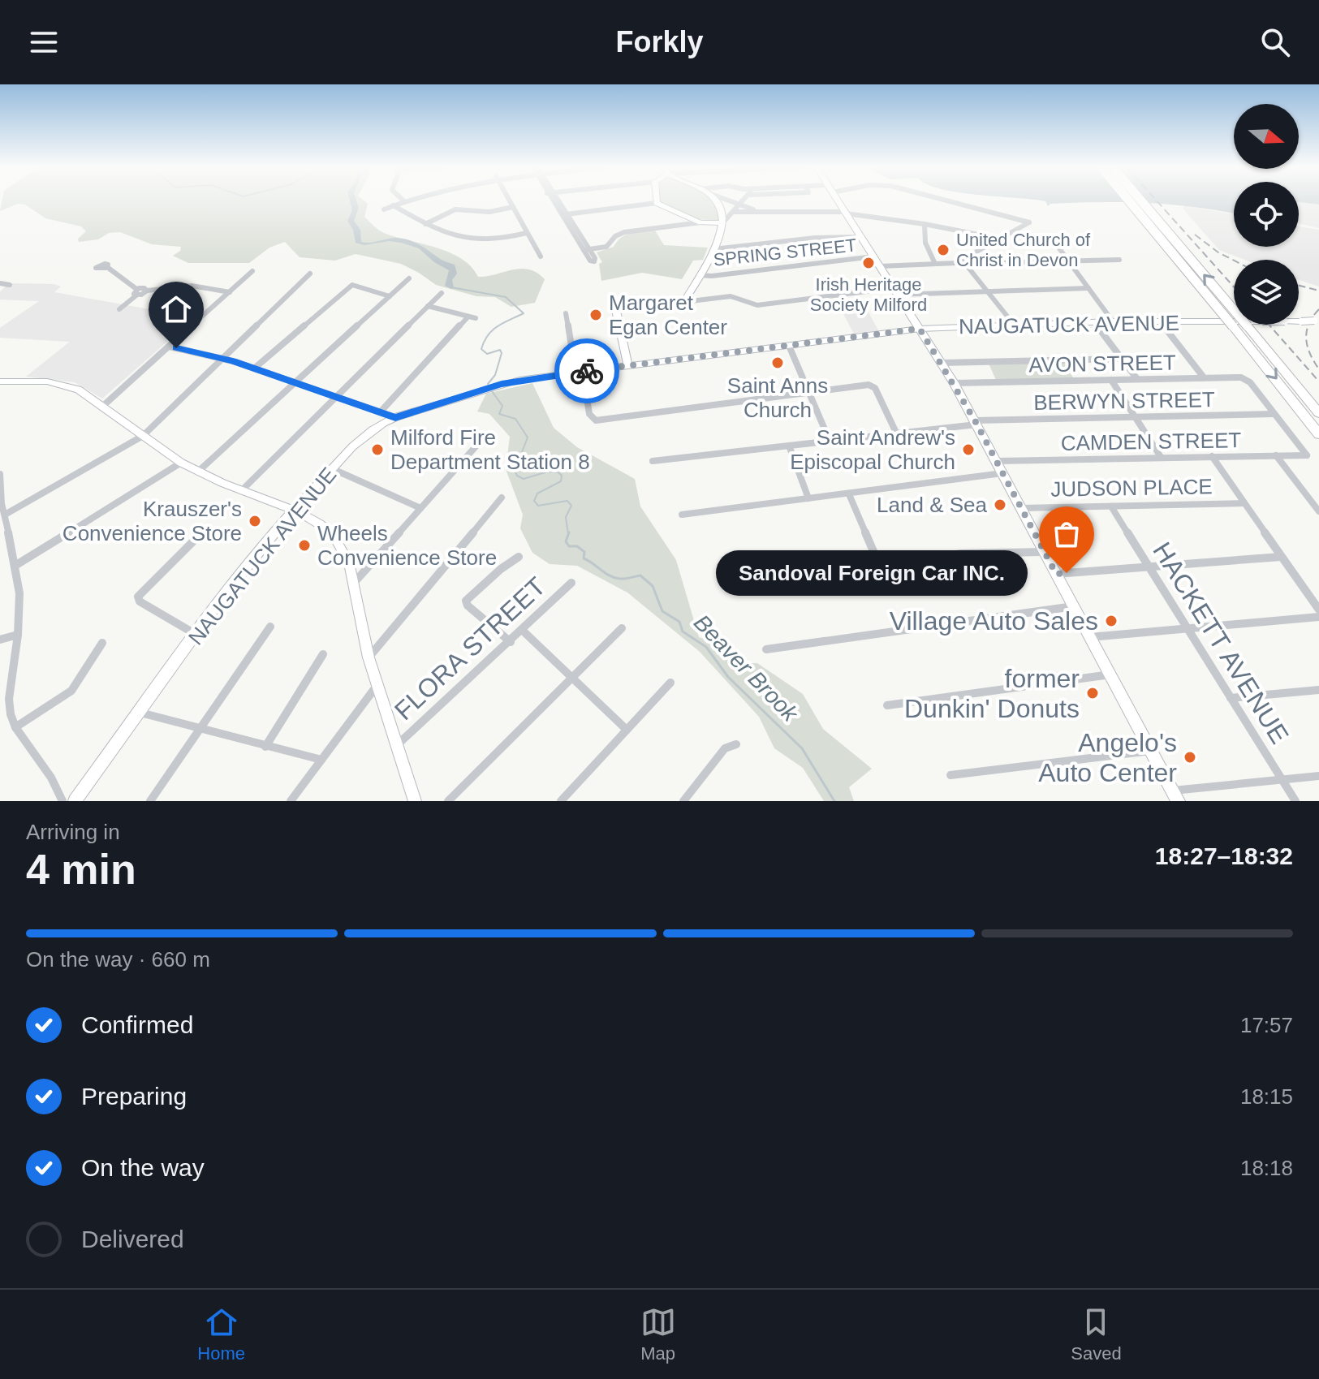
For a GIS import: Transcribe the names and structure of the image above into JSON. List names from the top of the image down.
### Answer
{
  "streets": {
    "main road": ["NAUGATUCK AVENUE"],
    "street": [
      "SPRING STREET",
      "AVON STREET",
      "BERWYN STREET",
      "CAMDEN STREET",
      "JUDSON PLACE",
      "HACKETT AVENUE",
      "FLORA STREET"
    ]
  },
  "crossings": [
    ["AVON STREET", "BERWYN STREET"],
    ["AVON STREET", "CAMDEN STREET"],
    ["BERWYN STREET", "CAMDEN STREET"],
    ["JUDSON PLACE", "HACKETT AVENUE"]
  ],
  "water": ["Beaver Brook"],
  "places": [
    "United Church of Christ in Devon",
    "Irish Heritage Society Milford",
    "Margaret Egan Center",
    "Saint Anns Church",
    "Milford Fire Department Station 8",
    "Saint Andrew's Episcopal Church",
    "Land & Sea",
    "Krauszer's Convenience Store",
    "Wheels Convenience Store",
    "Sandoval Foreign Car INC.",
    "Village Auto Sales",
    "former Dunkin' Donuts",
    "Angelo's Auto Center"
  ],
  "north": "right",
  "page": {
    "header": "Forkly",
    "bubble": "Sandoval Foreign Car INC.",
    "heading": ["4 min", "Arriving in", "18:27–18:32"],
    "bar": "On the way · 660 m",
    "list": [
      ["Confirmed", "17:57"],
      ["Preparing", "18:15"],
      ["On the way", "18:18"],
      "Delivered"
    ],
    "tabs": ["Home", "Map", "Saved"]
  }
}
